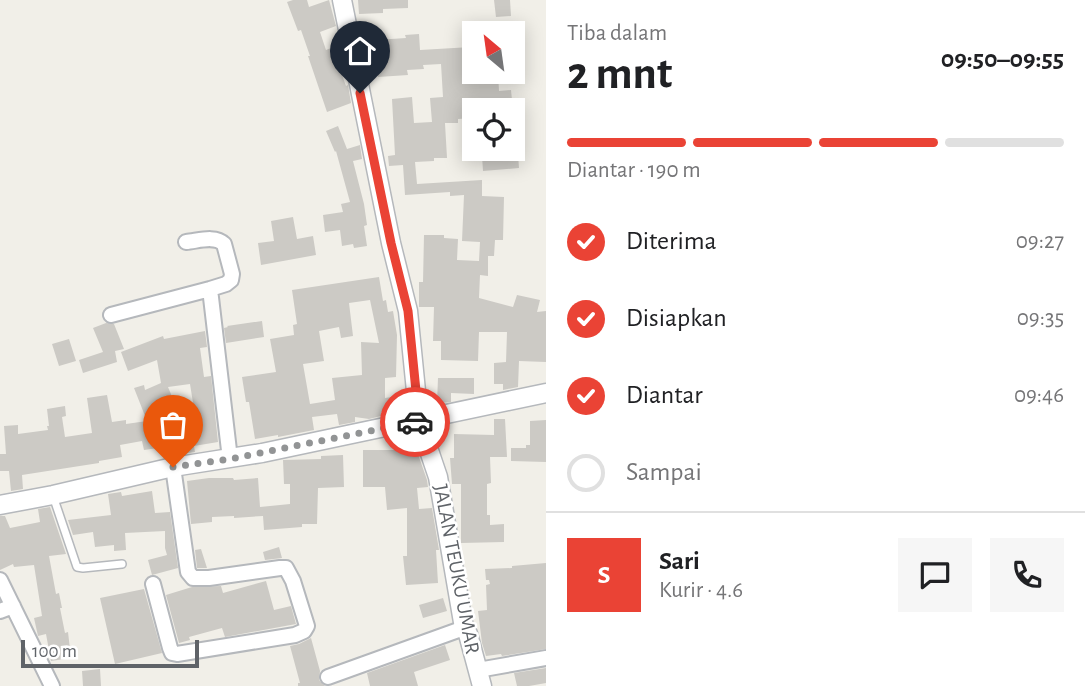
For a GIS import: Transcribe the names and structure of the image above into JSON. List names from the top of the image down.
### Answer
{
  "streets": {
    "street": ["JALAN TEUKU UMAR"]
  },
  "scale_bar": "100 m",
  "north": "top left",
  "page": {
    "heading": ["2 mnt", "Tiba dalam", "09:50–09:55"],
    "panel": ["Sari", "Kurir · 4.6"],
    "bar": "Diantar · 190 m",
    "list": [
      ["Diterima", "09:27"],
      ["Disiapkan", "09:35"],
      ["Diantar", "09:46"],
      "Sampai"
    ],
    "round": "S",
    "scale": "100 m"
  }
}
